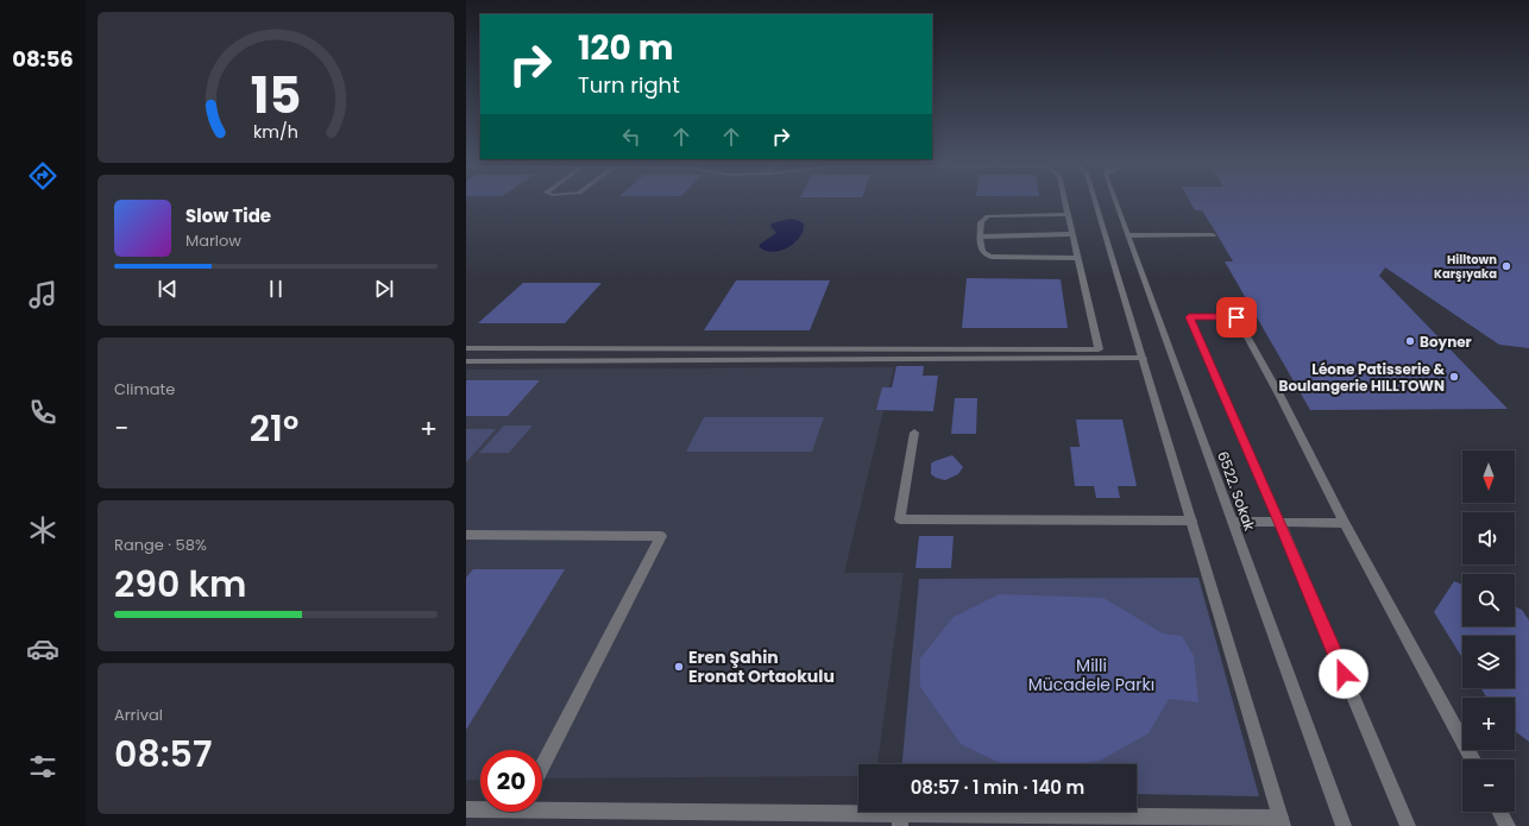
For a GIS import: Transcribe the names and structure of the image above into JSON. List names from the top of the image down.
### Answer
{
  "streets": {
    "street": ["6522. Sokak"]
  },
  "parks": ["Milli Mücadele Parkı"],
  "places": [
    "Hilltown Karşıyaka",
    "Boyner",
    "Léone Patisserie & Boulangerie HILLTOWN",
    "Eren Şahin Eronat Ortaokulu"
  ],
  "north": "bottom",
  "page": {
    "tabs": "08:56",
    "turn": ["120 m", "Turn right"],
    "song": ["Slow Tide", "Marlow"],
    "tile": [
      "Climate",
      ["Range · 58%", "290 km"],
      ["Arrival", "08:57"]
    ],
    "heat": ["−", "21°", "+"],
    "map_buttons": ["+", "−"],
    "limit": "20",
    "trip": "08:57 · 1 min · 140 m",
    "gauge": ["15", "km/h"]
  }
}
